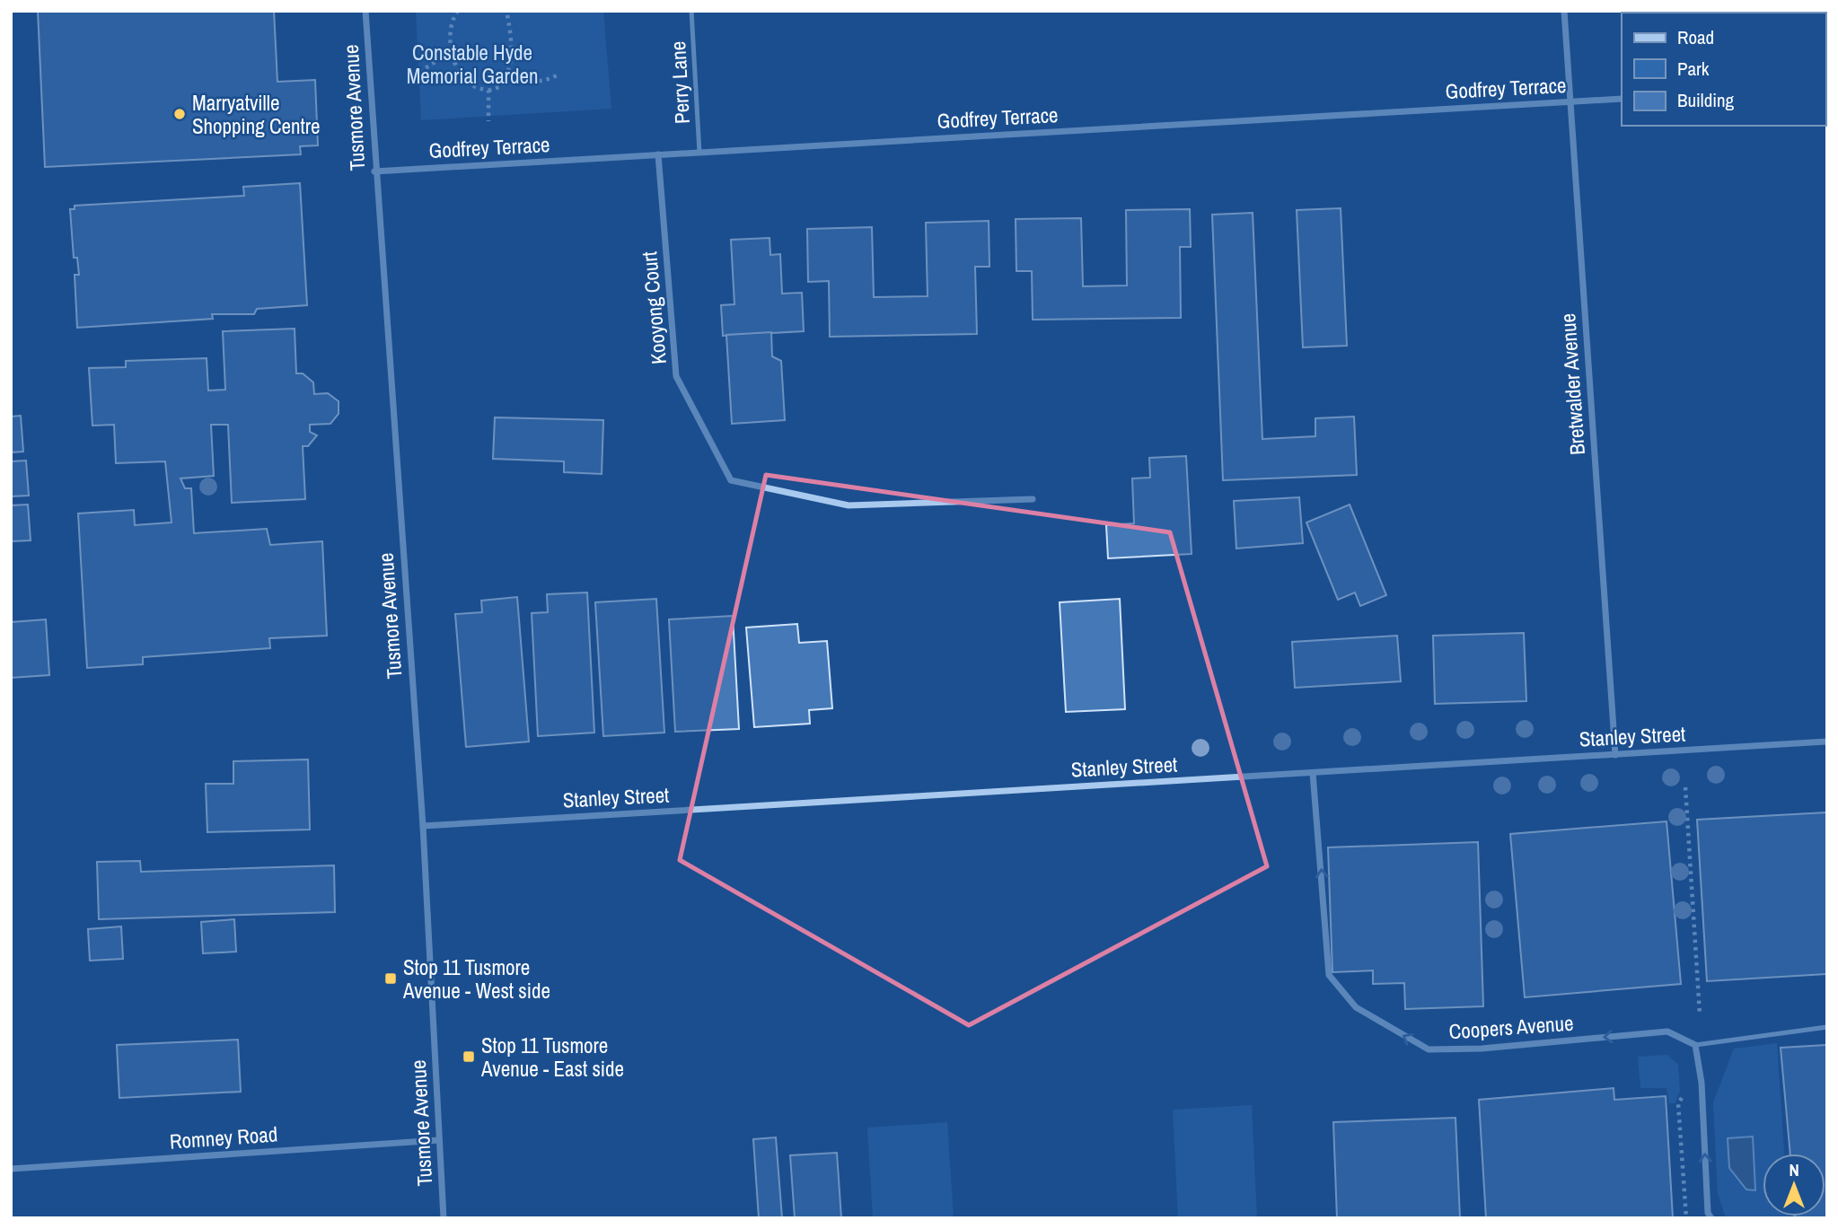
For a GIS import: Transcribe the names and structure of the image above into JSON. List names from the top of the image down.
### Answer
{
  "streets": {
    "street": [
      "Godfrey Terrace",
      "Tusmore Avenue",
      "Kooyong Court",
      "Bretwalder Avenue",
      "Stanley Street",
      "Coopers Avenue",
      "Romney Road"
    ],
    "lane": ["Perry Lane"]
  },
  "crossings": [
    ["Perry Lane", "Godfrey Terrace"],
    ["Godfrey Terrace", "Tusmore Avenue"],
    ["Godfrey Terrace", "Kooyong Court"],
    ["Godfrey Terrace", "Bretwalder Avenue"],
    ["Tusmore Avenue", "Stanley Street"],
    ["Tusmore Avenue", "Romney Road"],
    ["Bretwalder Avenue", "Stanley Street"],
    ["Stanley Street", "Coopers Avenue"]
  ],
  "parks": ["Constable Hyde Memorial Garden"],
  "places": {
    "other": ["Marryatville Shopping Centre"],
    "transit": ["Stop 11 Tusmore Avenue - West side", "Stop 11 Tusmore Avenue - East side"]
  },
  "legend": ["Road", "Park", "Building"],
  "north": "top"
}
